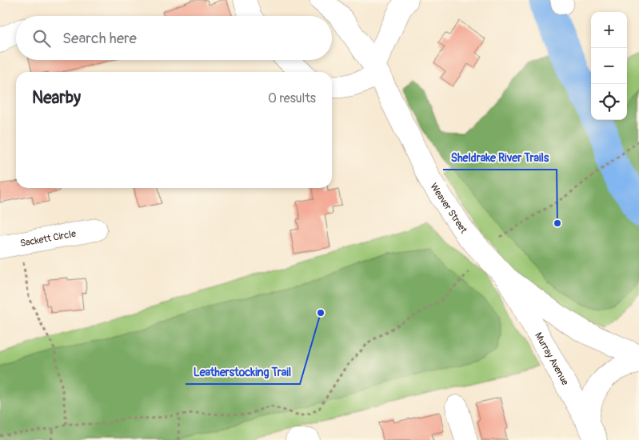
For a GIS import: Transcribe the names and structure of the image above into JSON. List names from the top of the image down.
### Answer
{
  "streets": {
    "main road": ["Weaver Street", "Sackett Circle", "Murray Avenue"]
  },
  "crossings": [
    ["Weaver Street", "Murray Avenue"]
  ],
  "places": ["Sheldrake River Trails", "Leatherstocking Trail"],
  "page": {
    "map_buttons": ["+", "−"],
    "search": "Search here",
    "heading": ["Nearby", "0 results"]
  }
}
